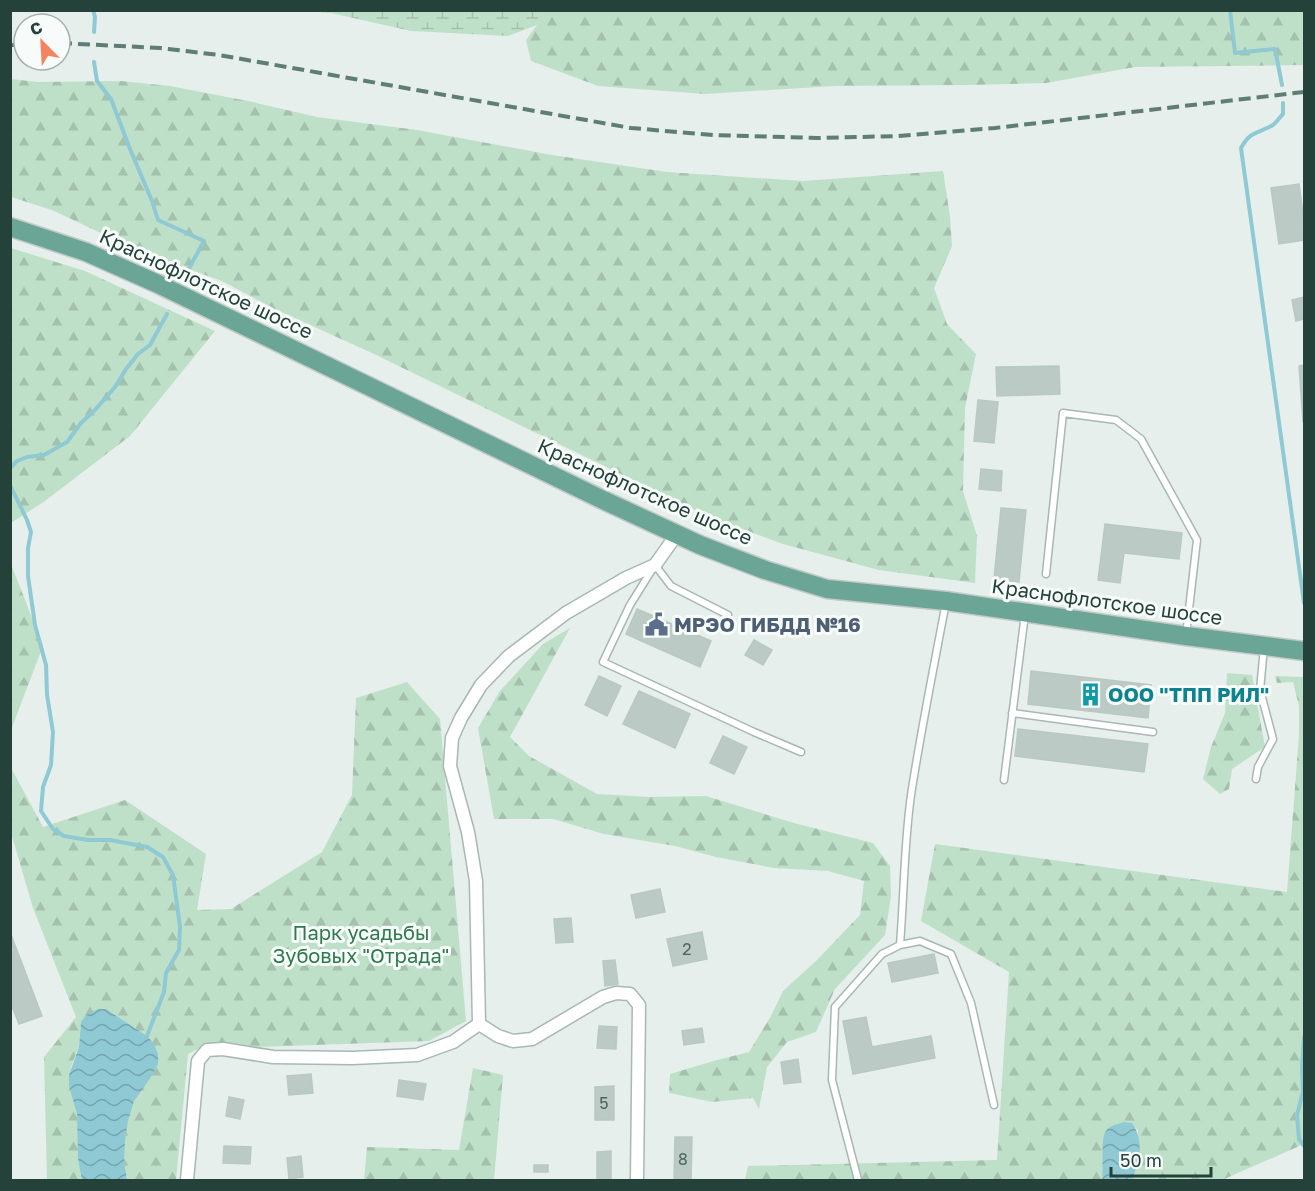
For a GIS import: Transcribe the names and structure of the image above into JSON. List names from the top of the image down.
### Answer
{
  "streets": {
    "main road": ["Краснофлотское шоссе"]
  },
  "parks": ["Парк усадьбы Зубовых \"Отрада\""],
  "places": {
    "public building": ["МРЭО ГИБДД №16"],
    "building": ["ООО \"ТПП РИЛ\""]
  },
  "house_numbers": ["2", "5", "8"],
  "scale_bar": "50 m",
  "north": "top left"
}
